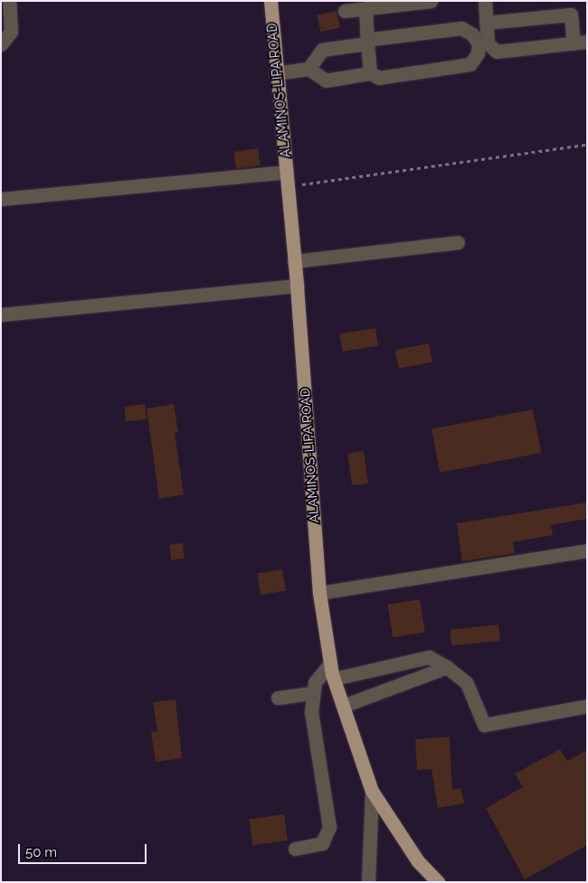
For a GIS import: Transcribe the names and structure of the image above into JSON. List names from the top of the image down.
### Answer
{
  "streets": {
    "main road": ["ALAMINOS-LIPA ROAD"]
  },
  "scale_bar": "50 m"
}
